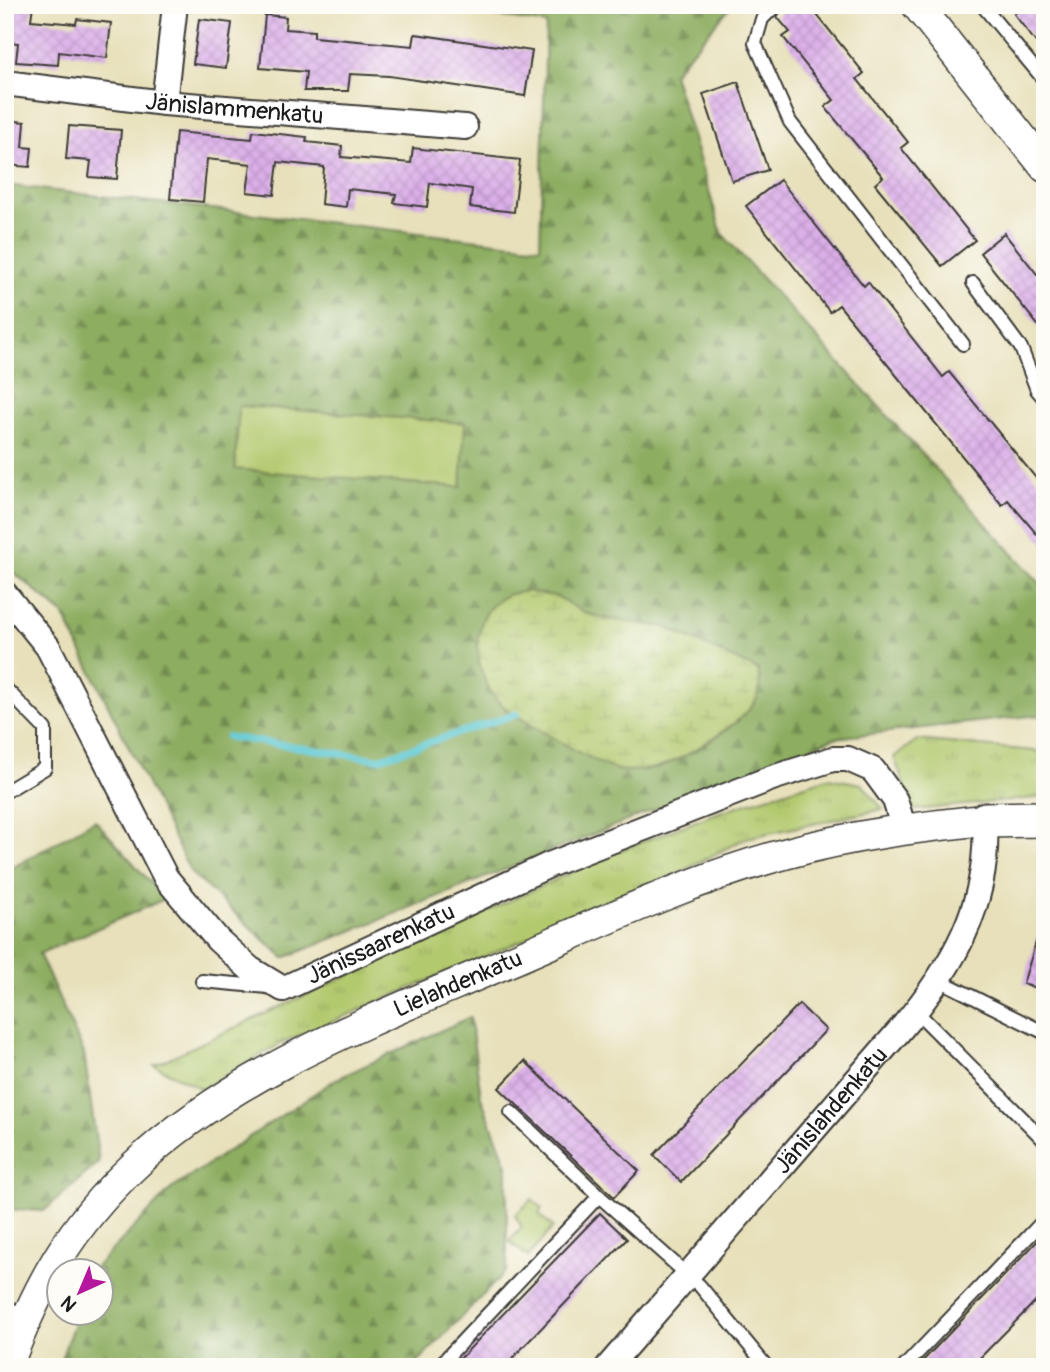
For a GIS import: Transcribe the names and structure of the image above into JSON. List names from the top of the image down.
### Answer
{
  "streets": {
    "main road": ["Lielahdenkatu"],
    "street": ["Jänislammenkatu", "Jänissaarenkatu", "Jänislahdenkatu"]
  },
  "crossings": [
    ["Jänissaarenkatu", "Lielahdenkatu"],
    ["Lielahdenkatu", "Jänislahdenkatu"]
  ],
  "north": "bottom left"
}
